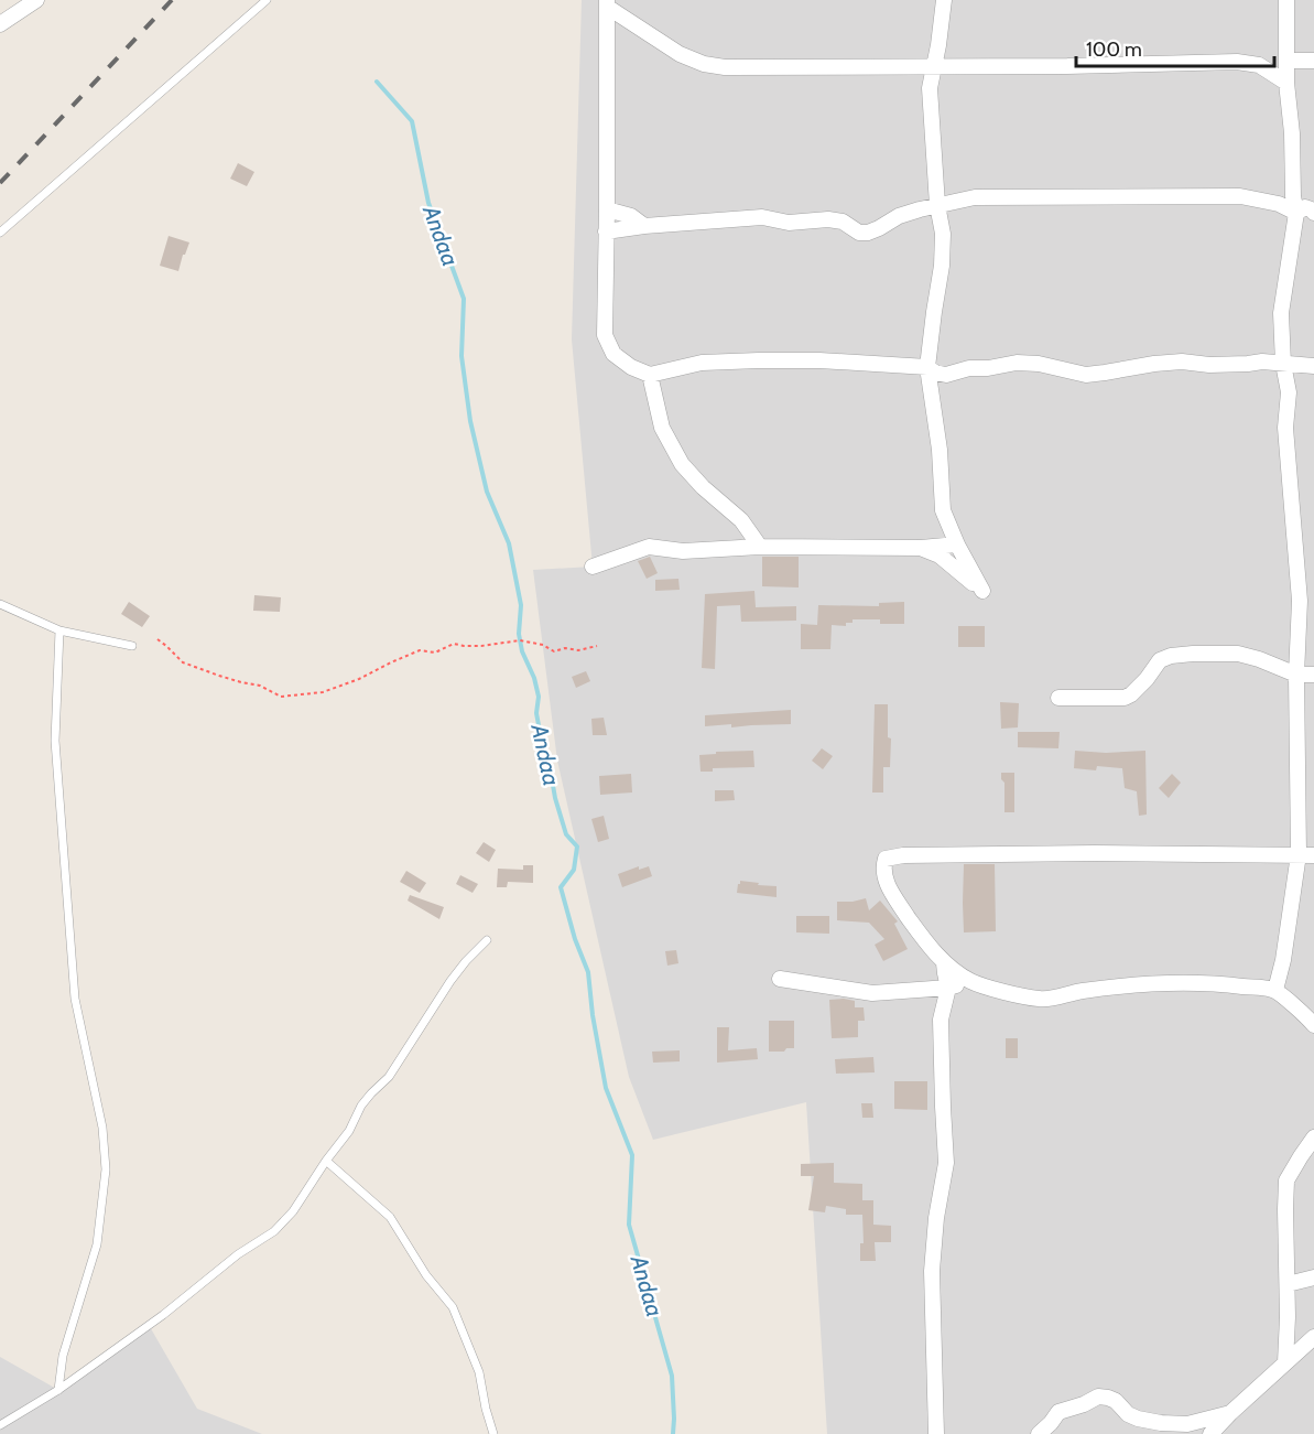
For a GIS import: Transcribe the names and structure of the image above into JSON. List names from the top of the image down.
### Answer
{
  "water": ["Andaa"],
  "scale_bar": "100 m"
}
